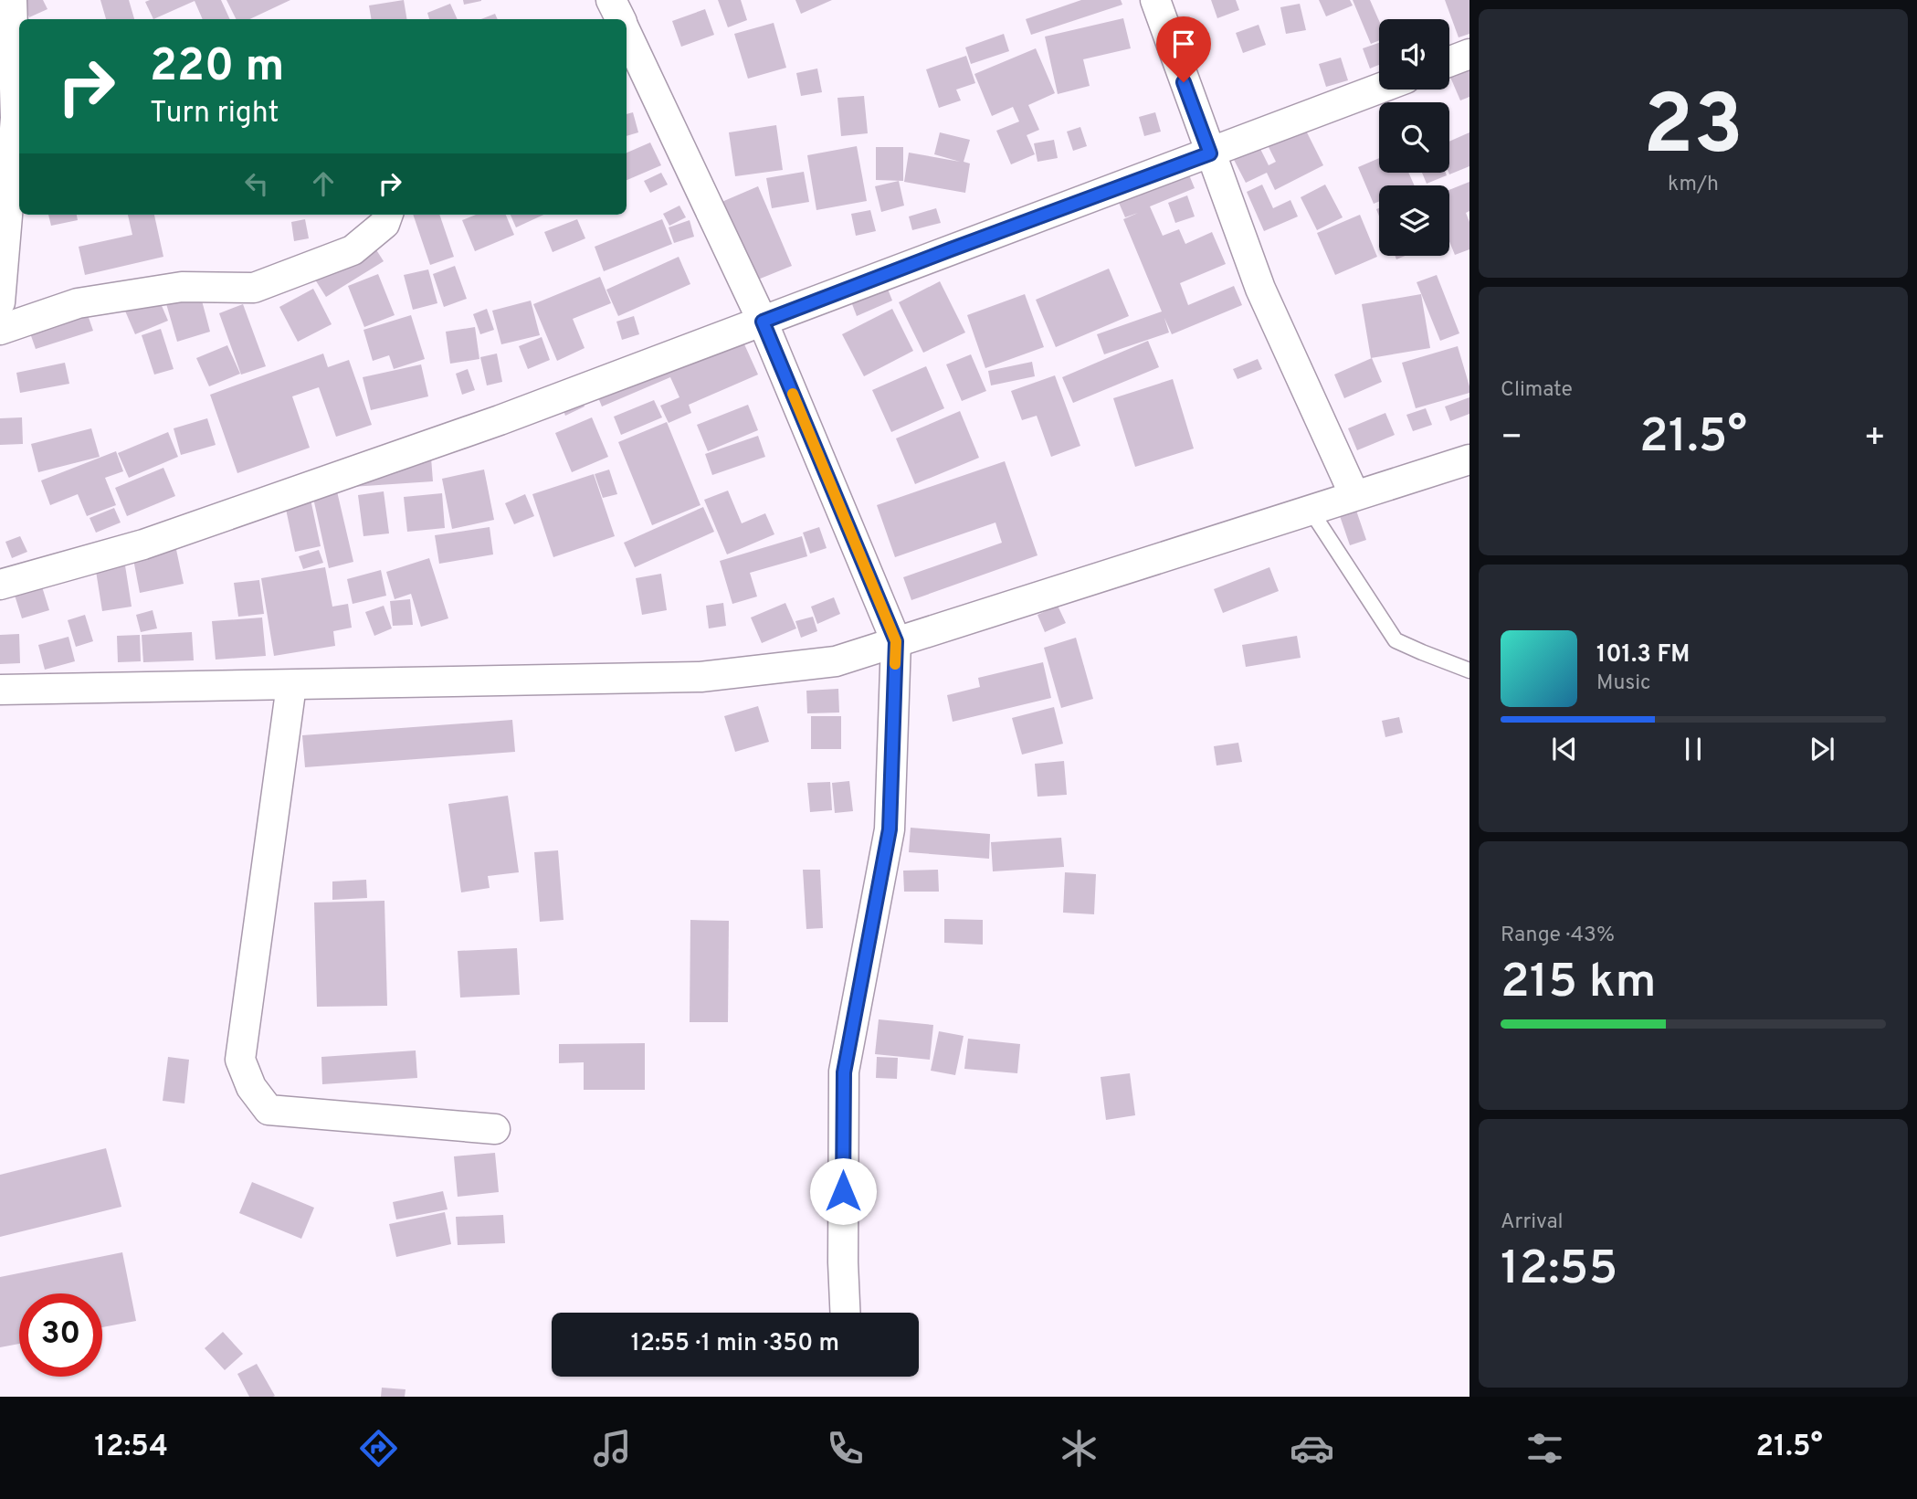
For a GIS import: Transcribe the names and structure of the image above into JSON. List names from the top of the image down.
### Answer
{
  "page": {
    "tile": [
      ["23", "km/h"],
      "Climate",
      ["Range · 43%", "215 km"],
      ["Arrival", "12:55"]
    ],
    "turn": ["220 m", "Turn right"],
    "heat": ["−", "21.5°", "+"],
    "song": ["101.3 FM", "Music"],
    "limit": "30",
    "trip": "12:55 · 1 min · 350 m",
    "tabs": ["12:54", "21.5°"]
  }
}
